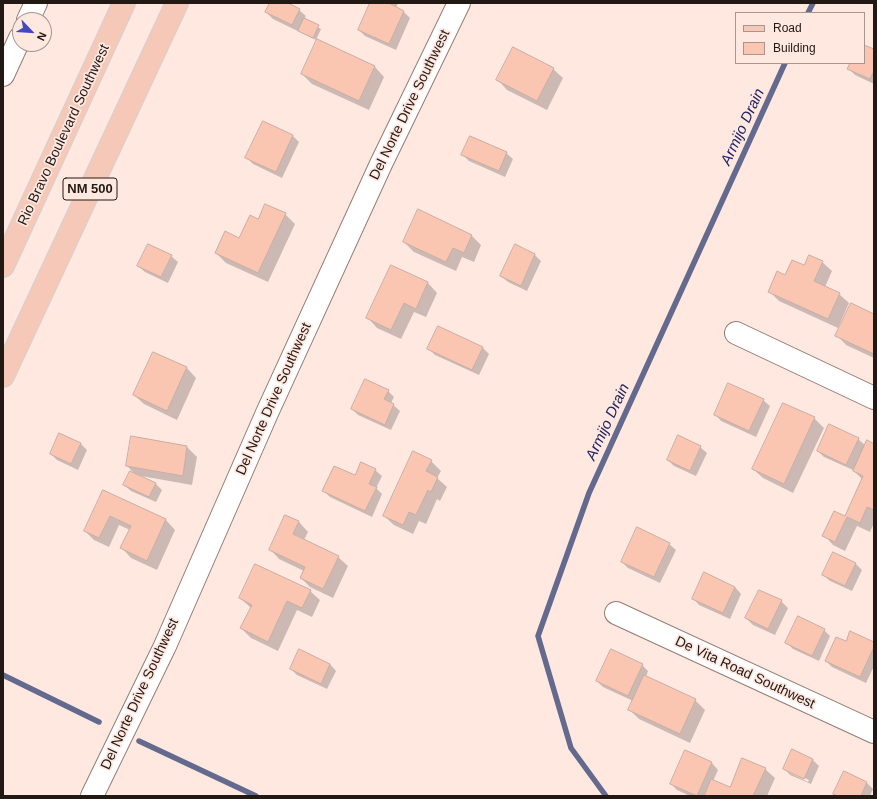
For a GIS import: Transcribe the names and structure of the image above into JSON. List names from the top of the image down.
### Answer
{
  "streets": {
    "main road": ["Rio Bravo Boulevard Southwest", "NM 500"],
    "street": ["Del Norte Drive Southwest", "De Vita Road Southwest"]
  },
  "water": ["Armijo Drain"],
  "legend": ["Road", "Building"],
  "north": "bottom right"
}
